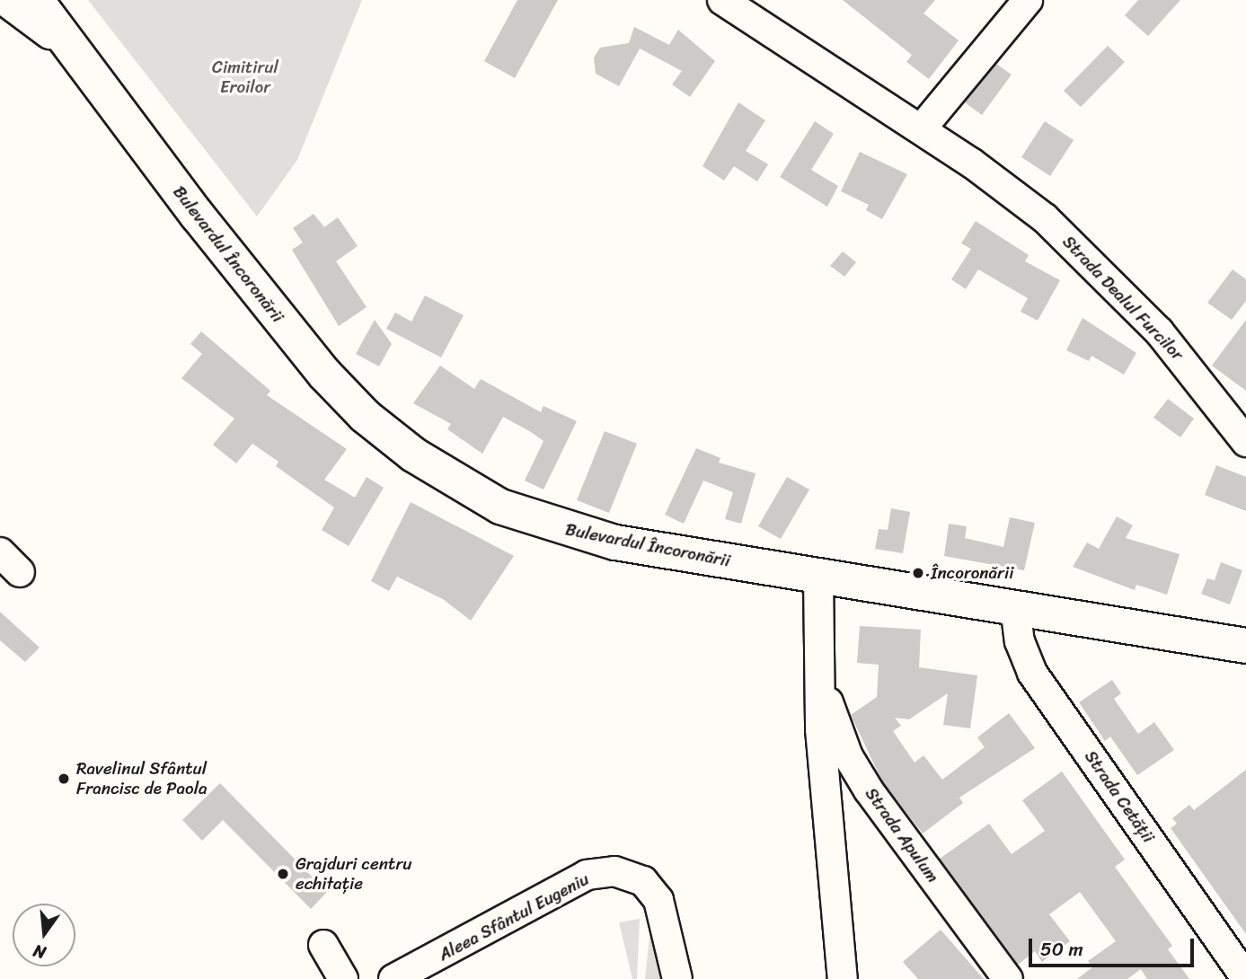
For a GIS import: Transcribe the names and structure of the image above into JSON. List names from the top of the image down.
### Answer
{
  "streets": {
    "main road": ["Bulevardul Încoronării"],
    "street": [
      "Strada Dealul Furcilor",
      "Strada Cetății",
      "Strada Apulum",
      "Aleea Sfântul Eugeniu"
    ]
  },
  "crossings": [
    ["Bulevardul Încoronării", "Strada Cetății"],
    ["Bulevardul Încoronării", "Strada Apulum"]
  ],
  "parks": ["Cimitirul Eroilor"],
  "places": ["Încoronării", "Ravelinul Sfântul Francisc de Paola", "Grajduri centru echitație"],
  "scale_bar": "50 m",
  "north": "bottom"
}
